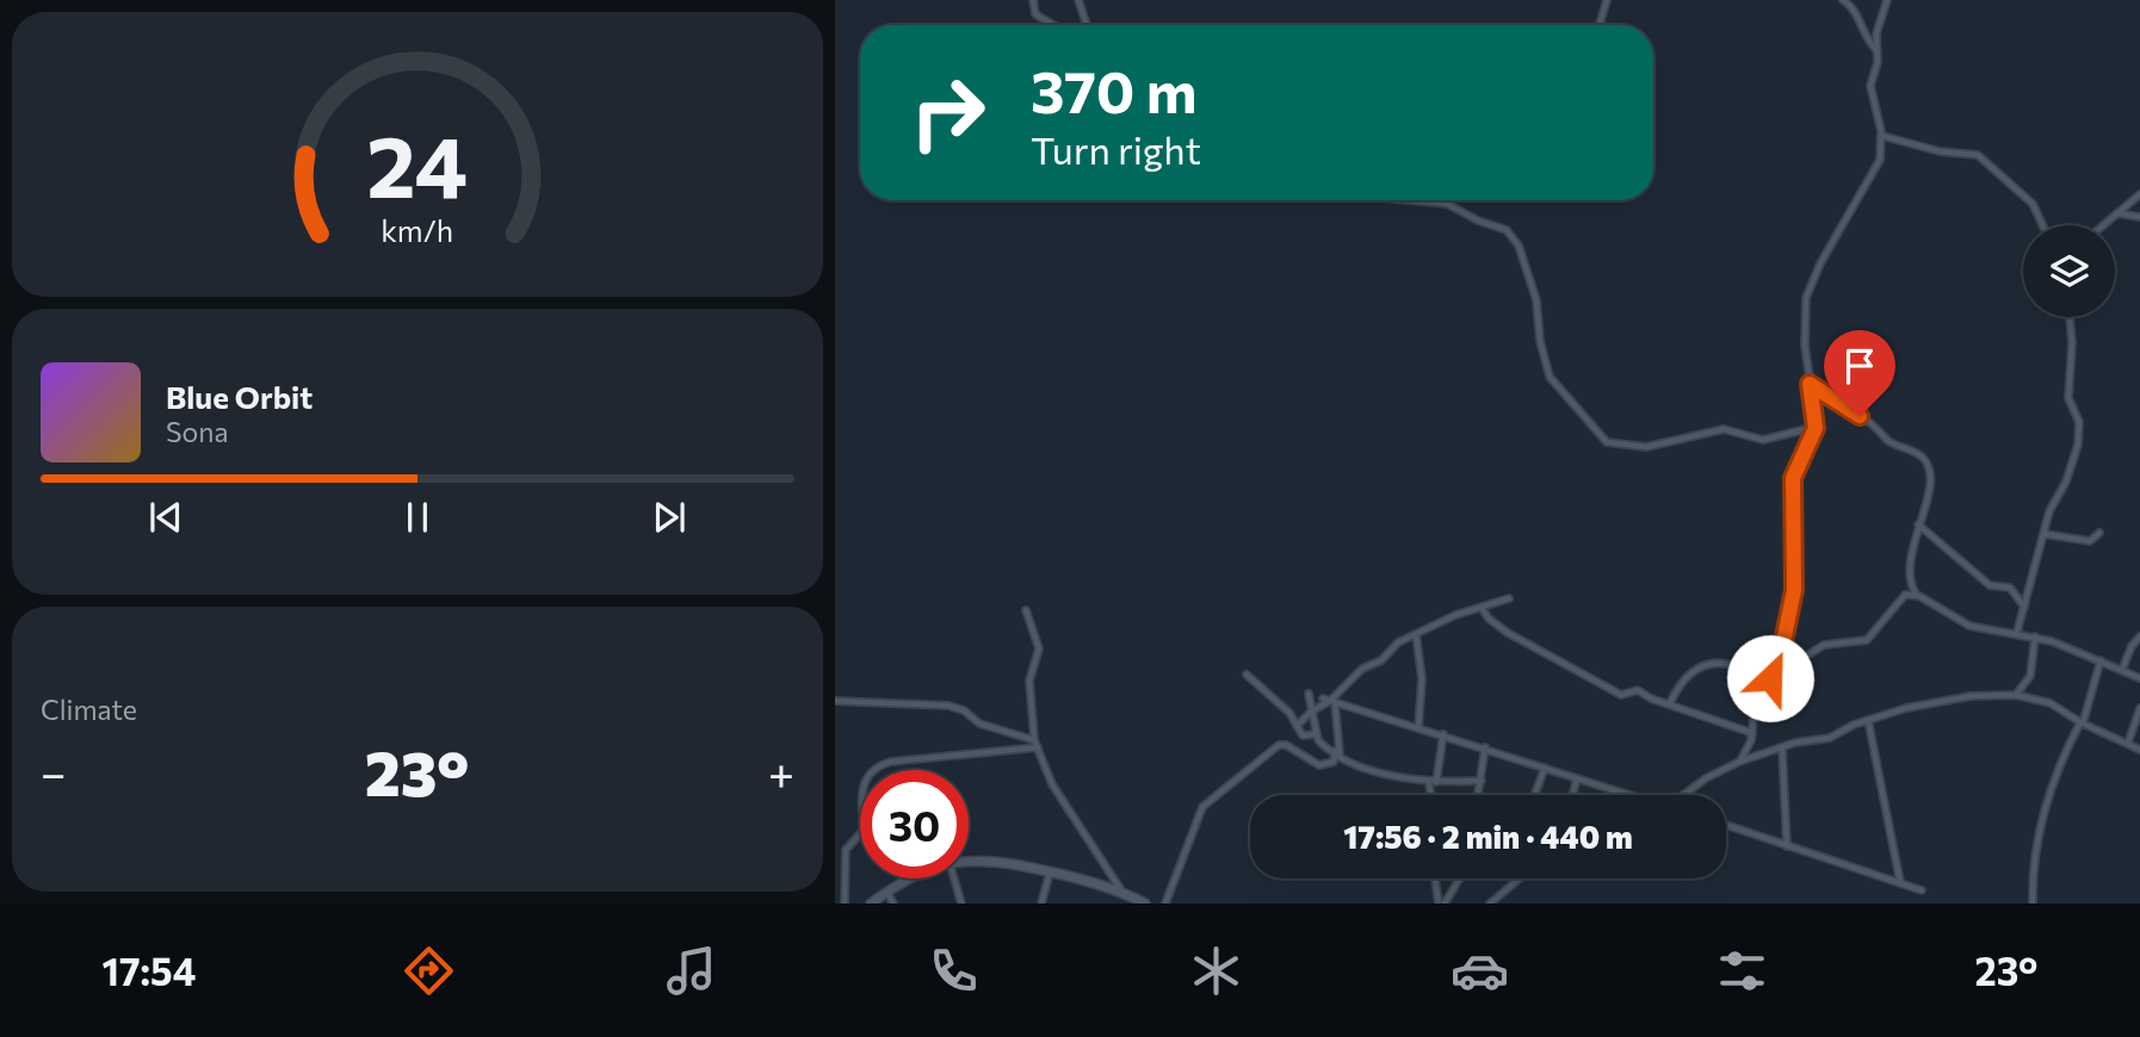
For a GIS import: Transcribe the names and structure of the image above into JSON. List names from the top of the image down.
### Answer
{
  "page": {
    "turn": ["370 m", "Turn right"],
    "song": ["Blue Orbit", "Sona"],
    "tile": "Climate",
    "heat": ["−", "23°", "+"],
    "limit": "30",
    "trip": "17:56 · 2 min · 440 m",
    "tabs": ["17:54", "23°"],
    "gauge": ["24", "km/h"]
  }
}
